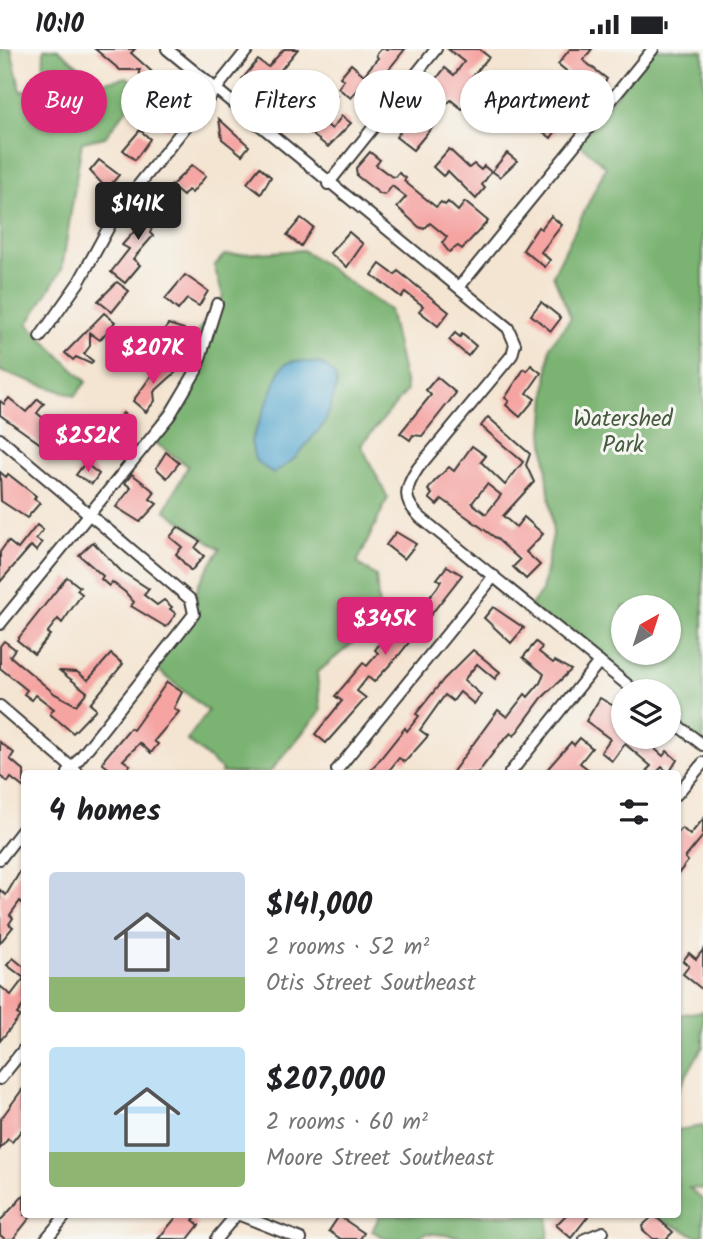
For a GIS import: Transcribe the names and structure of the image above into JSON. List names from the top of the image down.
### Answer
{
  "parks": ["Watershed Park"],
  "north": "top right",
  "page": {
    "status": "10:10",
    "chip": [
      "Buy",
      "Rent",
      "Filters",
      "New",
      "Apartment"
    ],
    "price": [
      "$141K",
      "$207K",
      "$252K",
      "$345K"
    ],
    "heading": "4 homes",
    "list": [
      {
        "name": "$141,000",
        "note": "2 rooms · 52 m² · Otis Street Southeast"
      },
      {
        "name": "$207,000",
        "note": "2 rooms · 60 m² · Moore Street Southeast"
      }
    ]
  }
}
